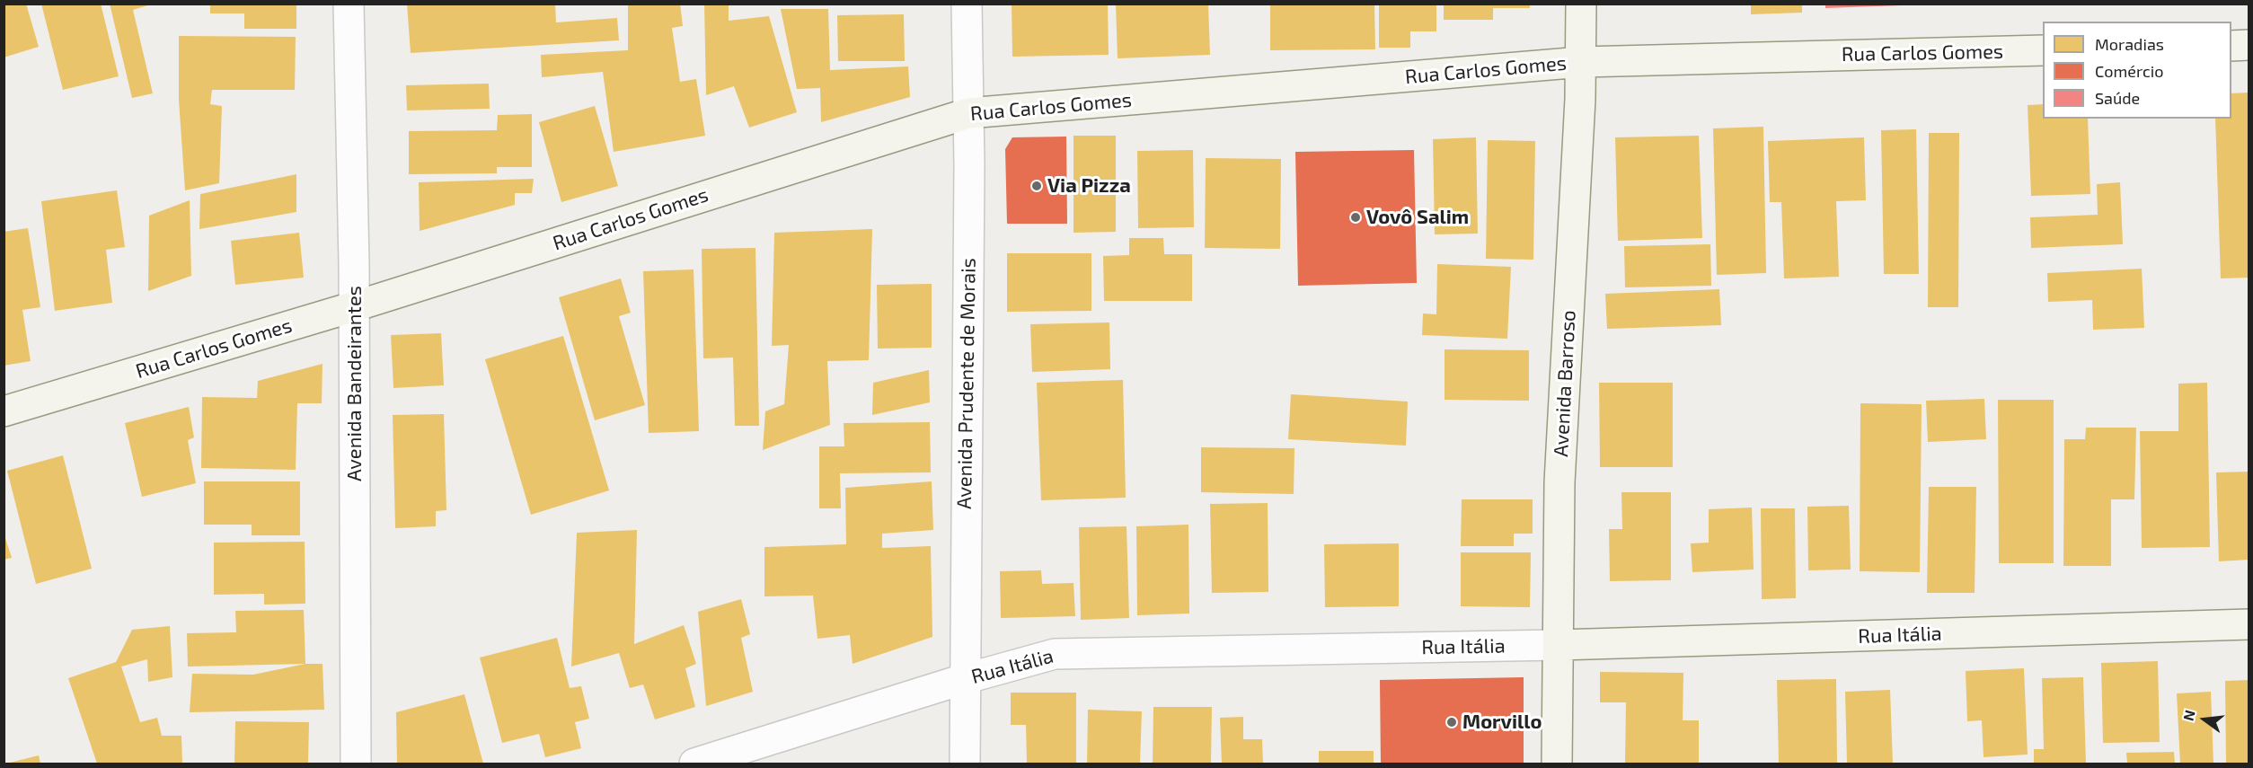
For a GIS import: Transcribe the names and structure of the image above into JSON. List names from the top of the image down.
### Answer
{
  "streets": {
    "street": [
      "Rua Carlos Gomes",
      "Avenida Bandeirantes",
      "Avenida Prudente de Morais",
      "Avenida Barroso",
      "Rua Itália"
    ]
  },
  "crossings": [
    ["Rua Carlos Gomes", "Avenida Bandeirantes"],
    ["Rua Carlos Gomes", "Avenida Prudente de Morais"],
    ["Rua Carlos Gomes", "Avenida Barroso"],
    ["Avenida Prudente de Morais", "Rua Itália"],
    ["Avenida Barroso", "Rua Itália"]
  ],
  "places": ["Via Pizza", "Vovô Salim", "Morvillo"],
  "legend": ["Moradias", "Comércio", "Saúde"],
  "north": "left"
}
